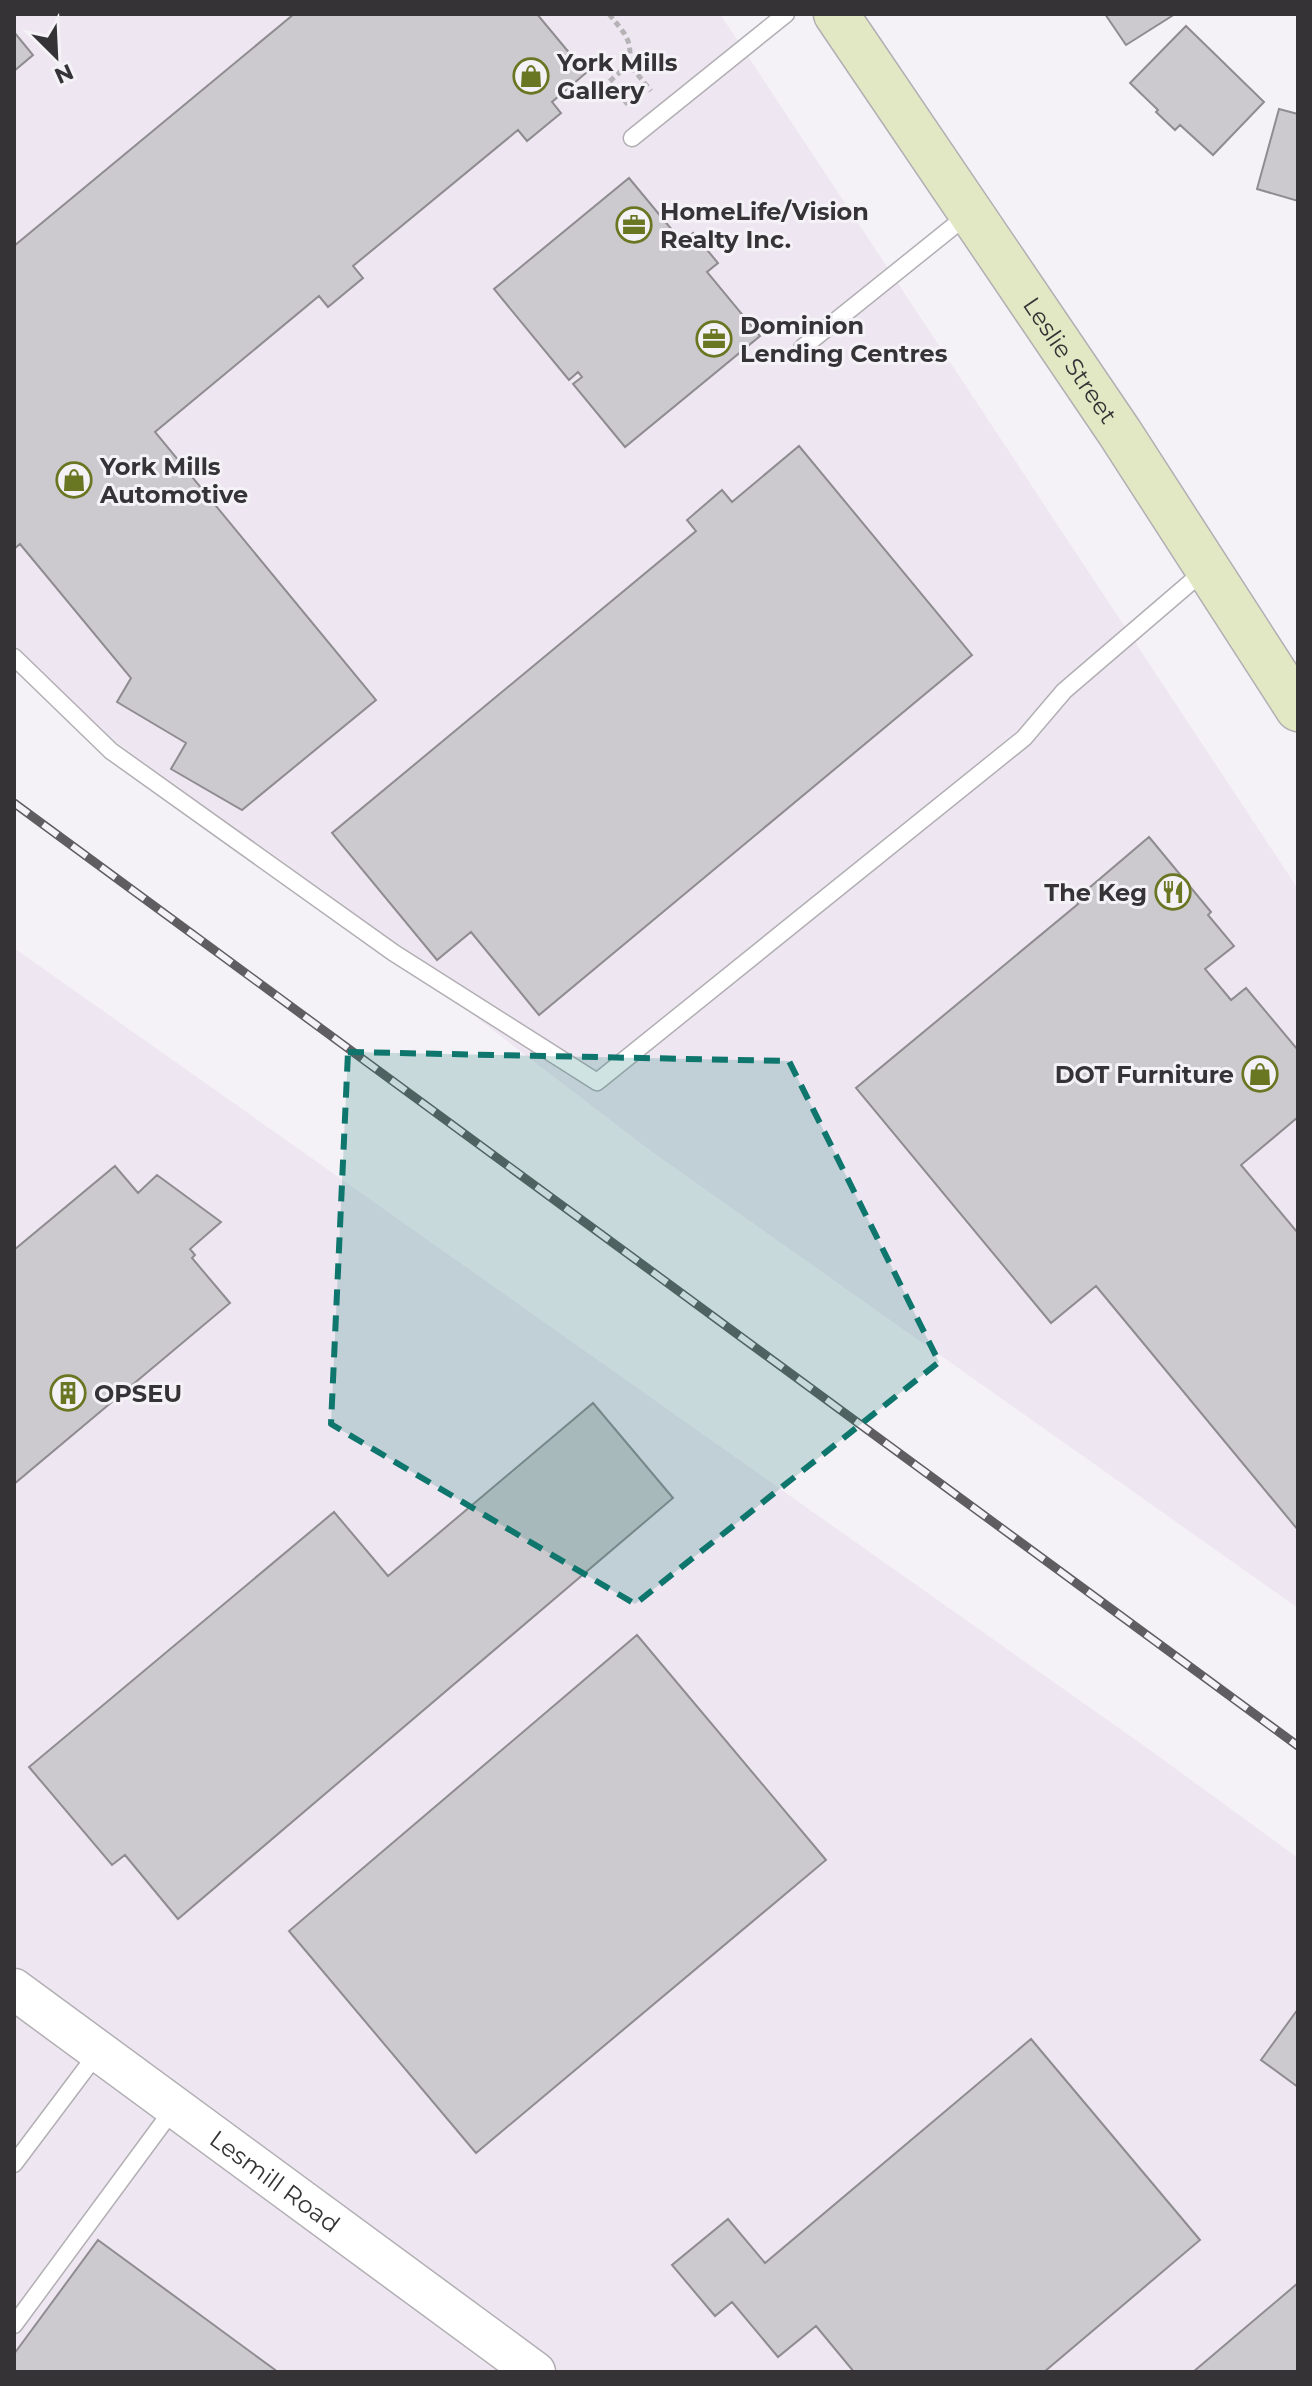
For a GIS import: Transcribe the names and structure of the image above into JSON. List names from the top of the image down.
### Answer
{
  "streets": {
    "main road": ["Leslie Street"],
    "street": ["Lesmill Road"]
  },
  "places": {
    "shop": ["York Mills Gallery", "York Mills Automotive", "DOT Furniture"],
    "office": ["HomeLife/Vision Realty Inc.", "Dominion Lending Centres"],
    "restaurant": ["The Keg"],
    "building": ["OPSEU"]
  },
  "north": "bottom right"
}
